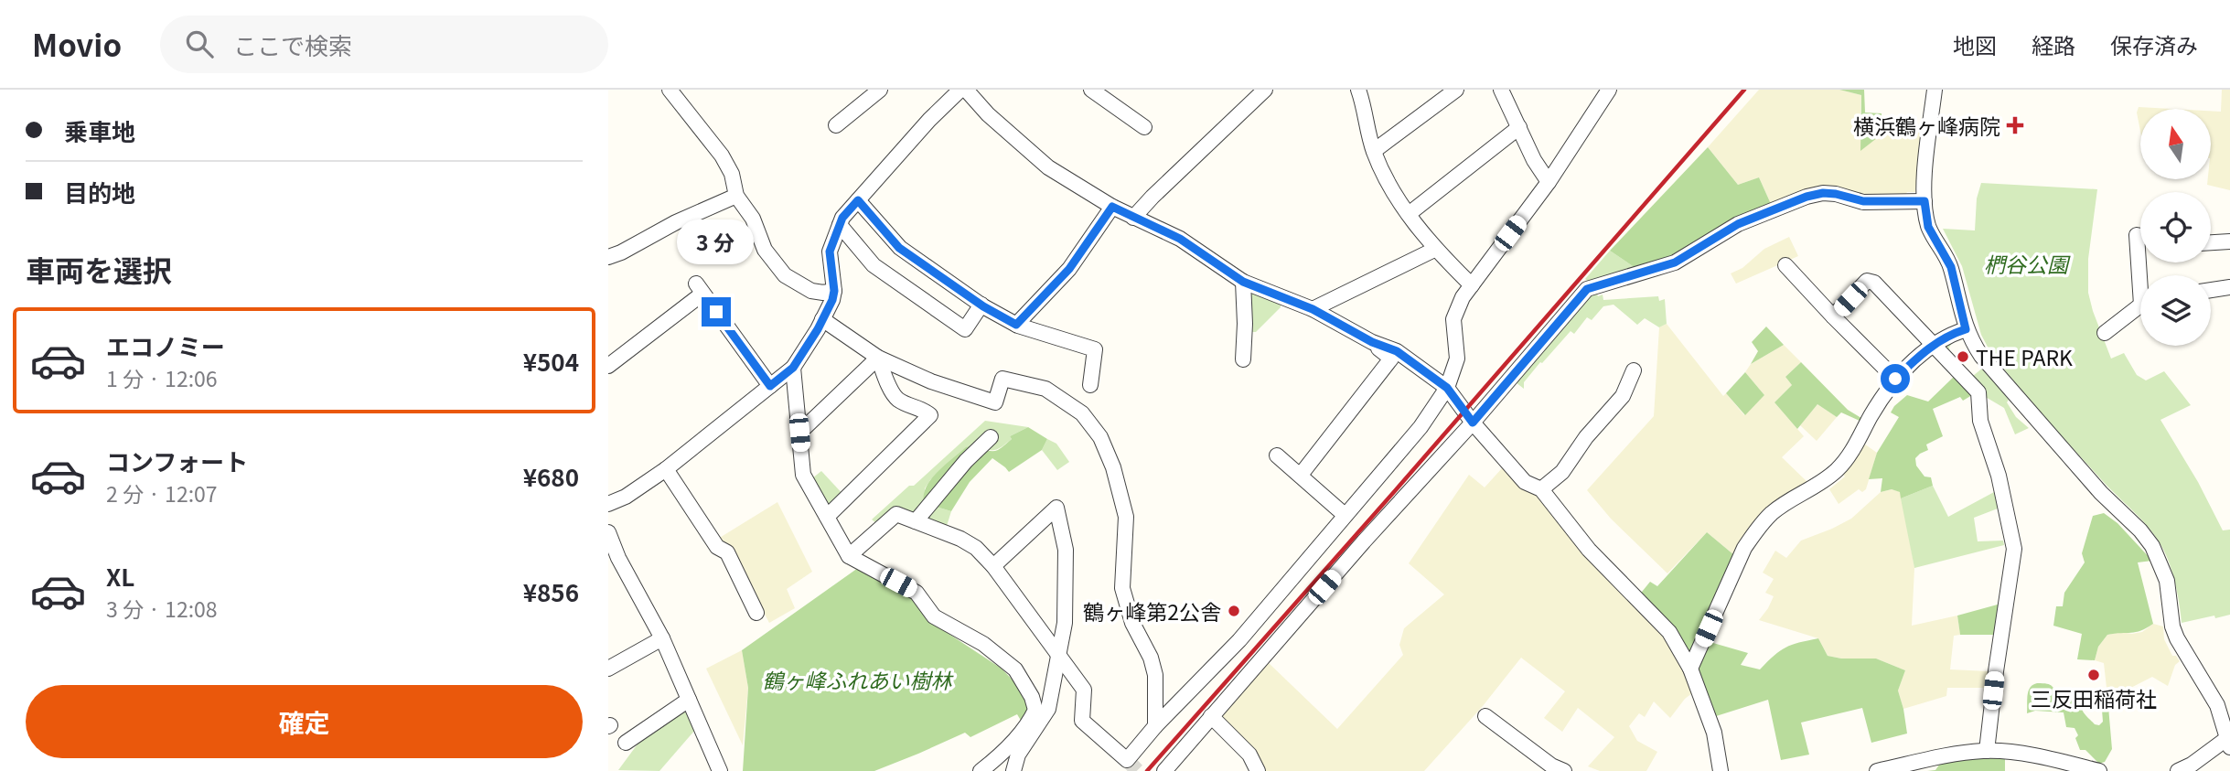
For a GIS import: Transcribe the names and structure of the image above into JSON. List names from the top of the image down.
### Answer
{
  "parks": ["椚谷公園", "鶴ヶ峰ふれあい樹林"],
  "places": {
    "health": ["横浜鶴ヶ峰病院"],
    "other": ["THE PARK", "鶴ヶ峰第2公舎", "三反田稲荷社"]
  },
  "north": "top",
  "page": {
    "header": "Movio",
    "search": "ここで検索",
    "nav": ["地図", "経路", "保存済み"],
    "banner": ["乗車地", "目的地"],
    "bubble": "3 分",
    "heading": "車両を選択",
    "list": [
      {
        "name": "エコノミー",
        "note": "1 分 · 12:06",
        "value": "¥504"
      },
      {
        "name": "コンフォート",
        "note": "2 分 · 12:07",
        "value": "¥680"
      },
      {
        "name": "XL",
        "note": "3 分 · 12:08",
        "value": "¥856"
      }
    ],
    "buttons": "確定"
  }
}
